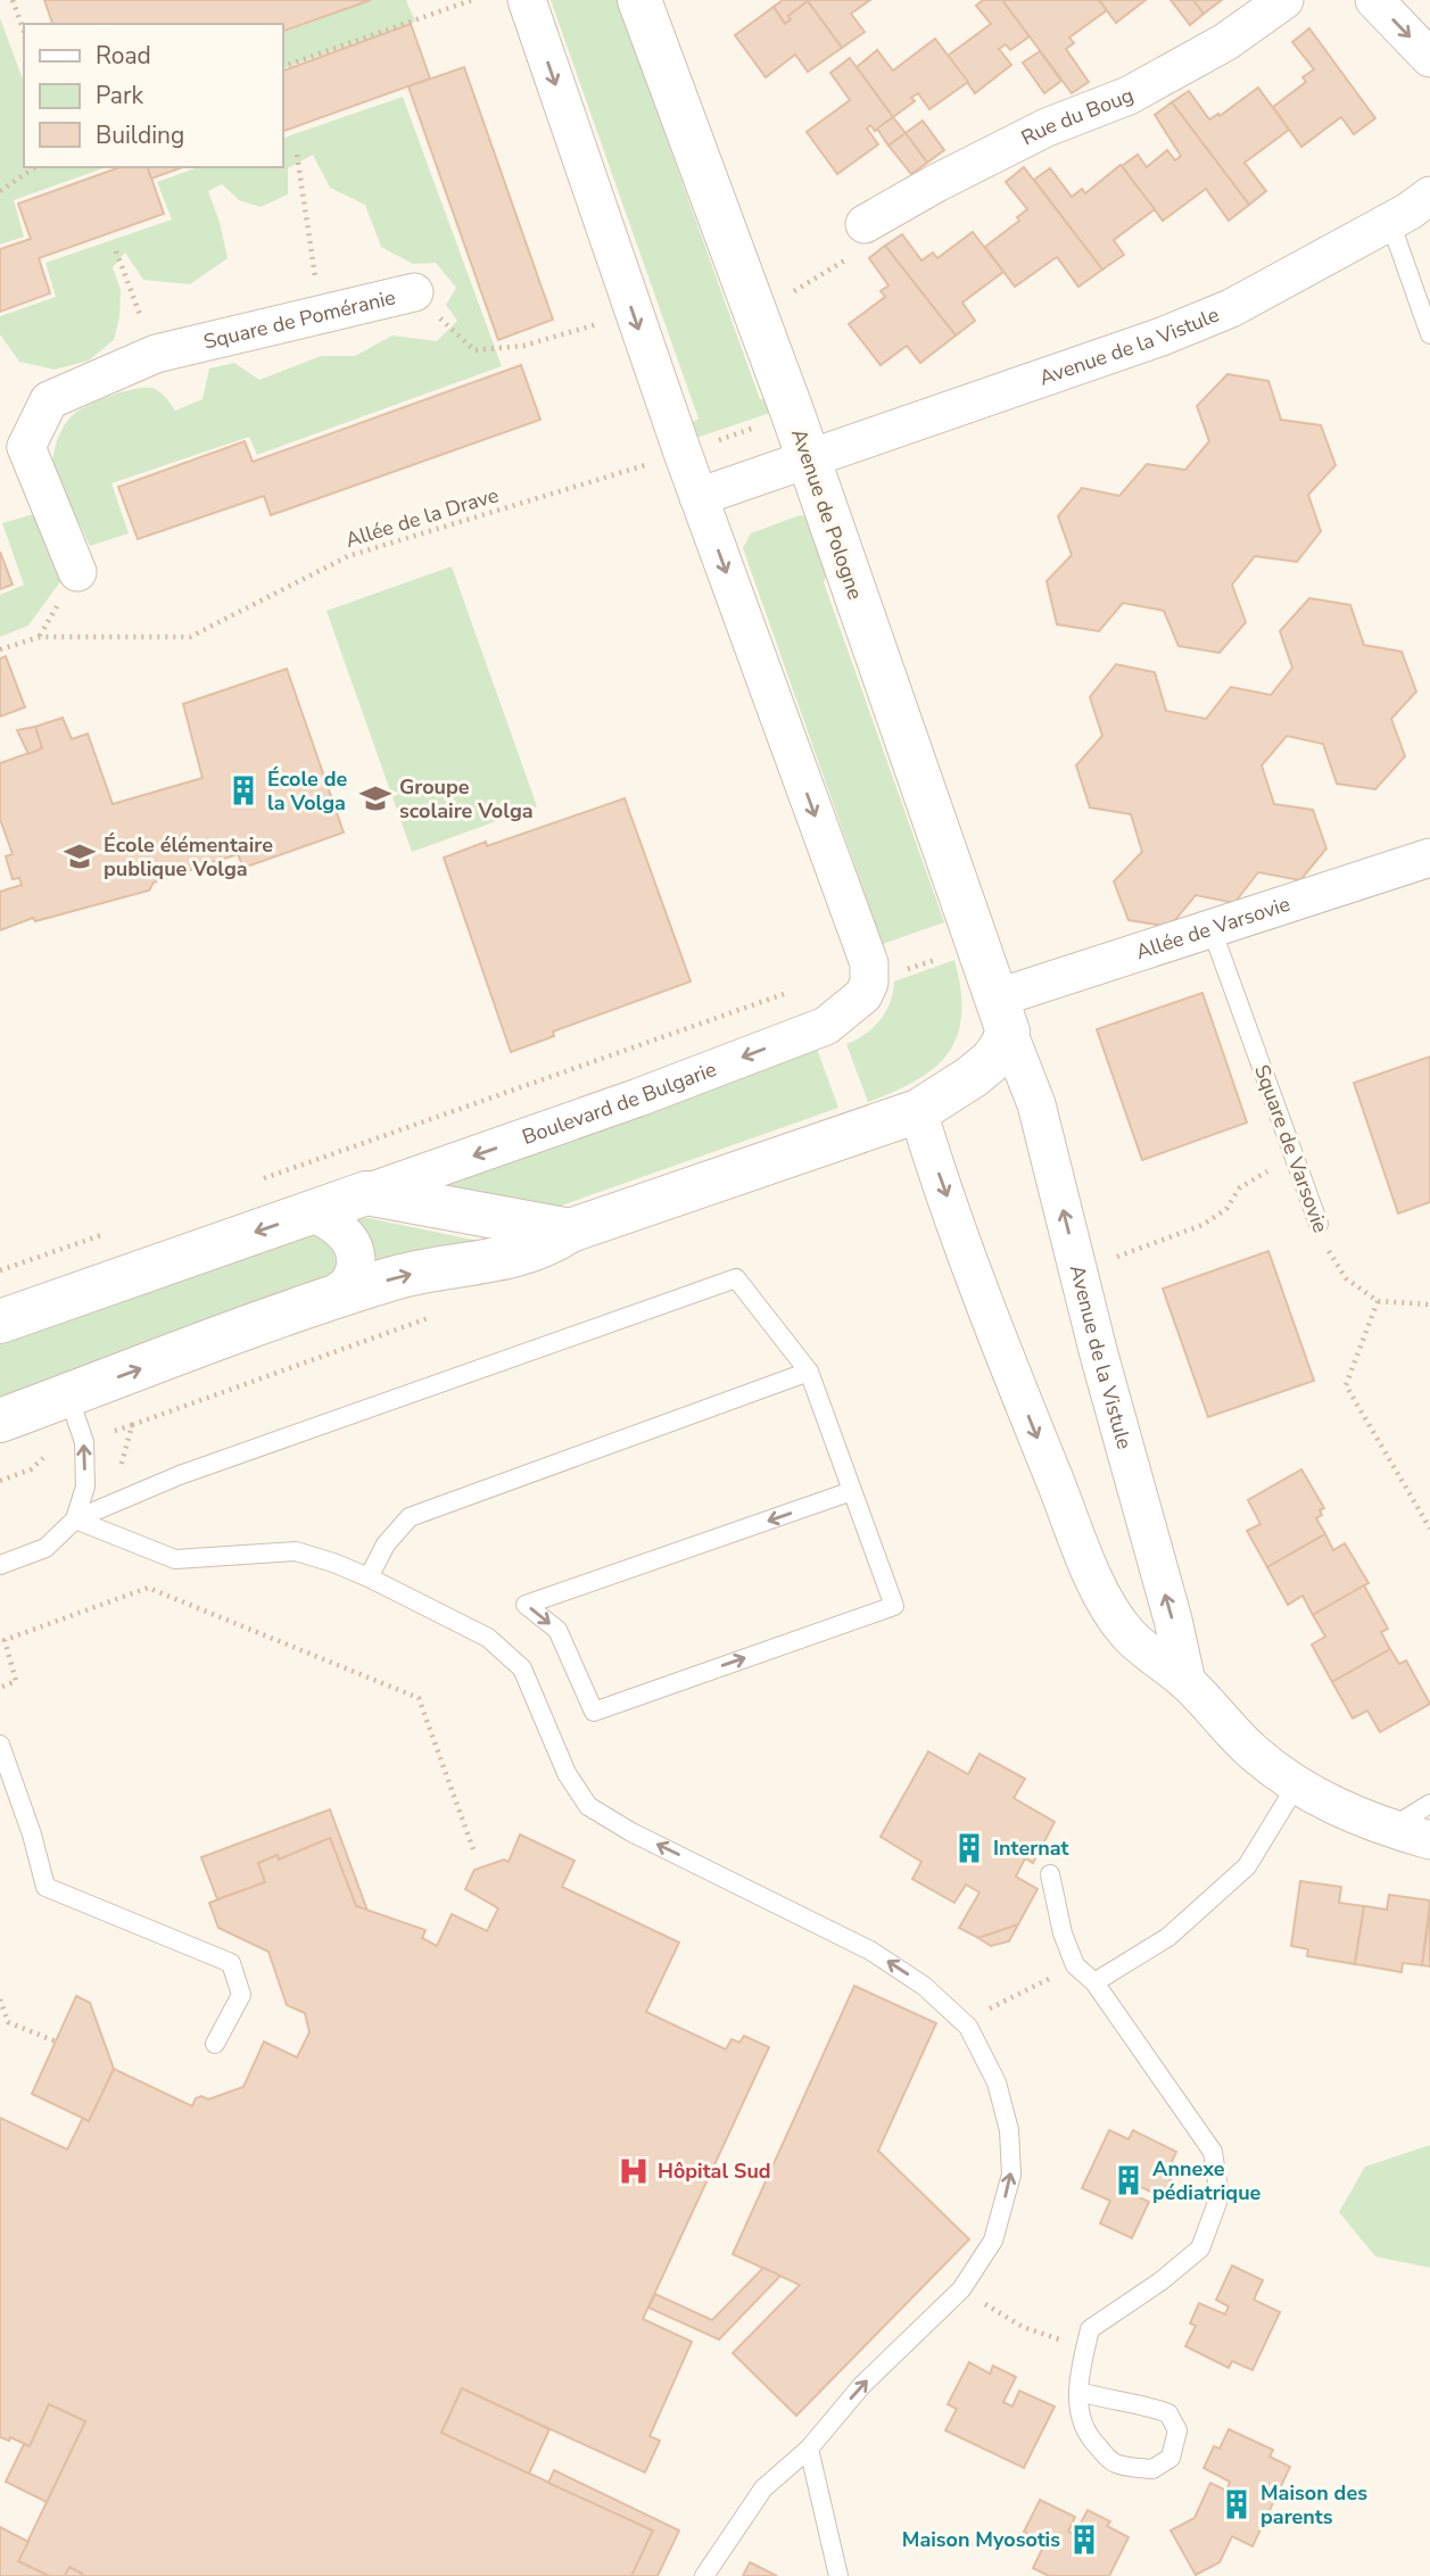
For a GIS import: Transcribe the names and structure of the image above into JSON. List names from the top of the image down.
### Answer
{
  "streets": {
    "street": [
      "Rue du Boug",
      "Square de Poméranie",
      "Avenue de la Vistule",
      "Avenue de Pologne",
      "Allée de Varsovie",
      "Boulevard de Bulgarie"
    ],
    "lane": ["Square de Varsovie"],
    "path": ["Allée de la Drave"]
  },
  "crossings": [
    ["Avenue de la Vistule", "Avenue de Pologne"],
    ["Avenue de la Vistule", "Allée de Varsovie"],
    ["Avenue de Pologne", "Allée de Varsovie"],
    ["Allée de Varsovie", "Square de Varsovie"]
  ],
  "places": {
    "building": [
      "École de la Volga",
      "Internat",
      "Annexe pédiatrique",
      "Maison des parents",
      "Maison Myosotis"
    ],
    "school or university": ["Groupe scolaire Volga", "École élémentaire publique Volga"],
    "hospital": ["Hôpital Sud"]
  },
  "legend": ["Road", "Park", "Building"]
}
